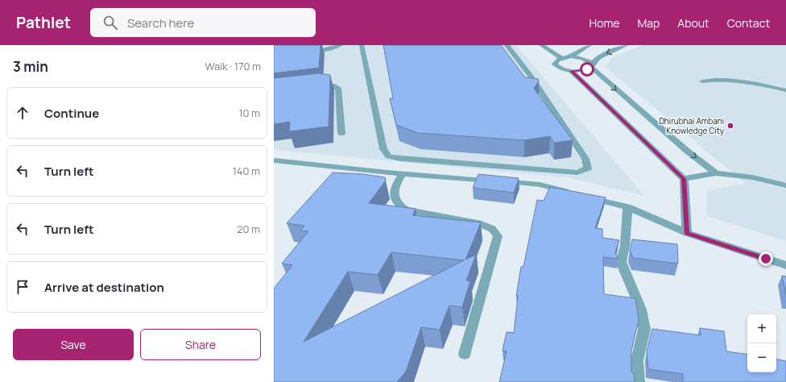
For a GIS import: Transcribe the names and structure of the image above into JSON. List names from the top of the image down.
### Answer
{
  "places": ["Dhirubhai Ambani Knowledge City"],
  "page": {
    "header": "Pathlet",
    "search": "Search here",
    "nav": [
      "Home",
      "Map",
      "About",
      "Contact"
    ],
    "heading": ["3 min", "Walk · 170 m"],
    "list": [
      ["Continue", "10 m"],
      ["Turn left", "140 m"],
      ["Turn left", "20 m"],
      "Arrive at destination"
    ],
    "map_buttons": ["+", "−"],
    "buttons": ["Save", "Share"]
  }
}
